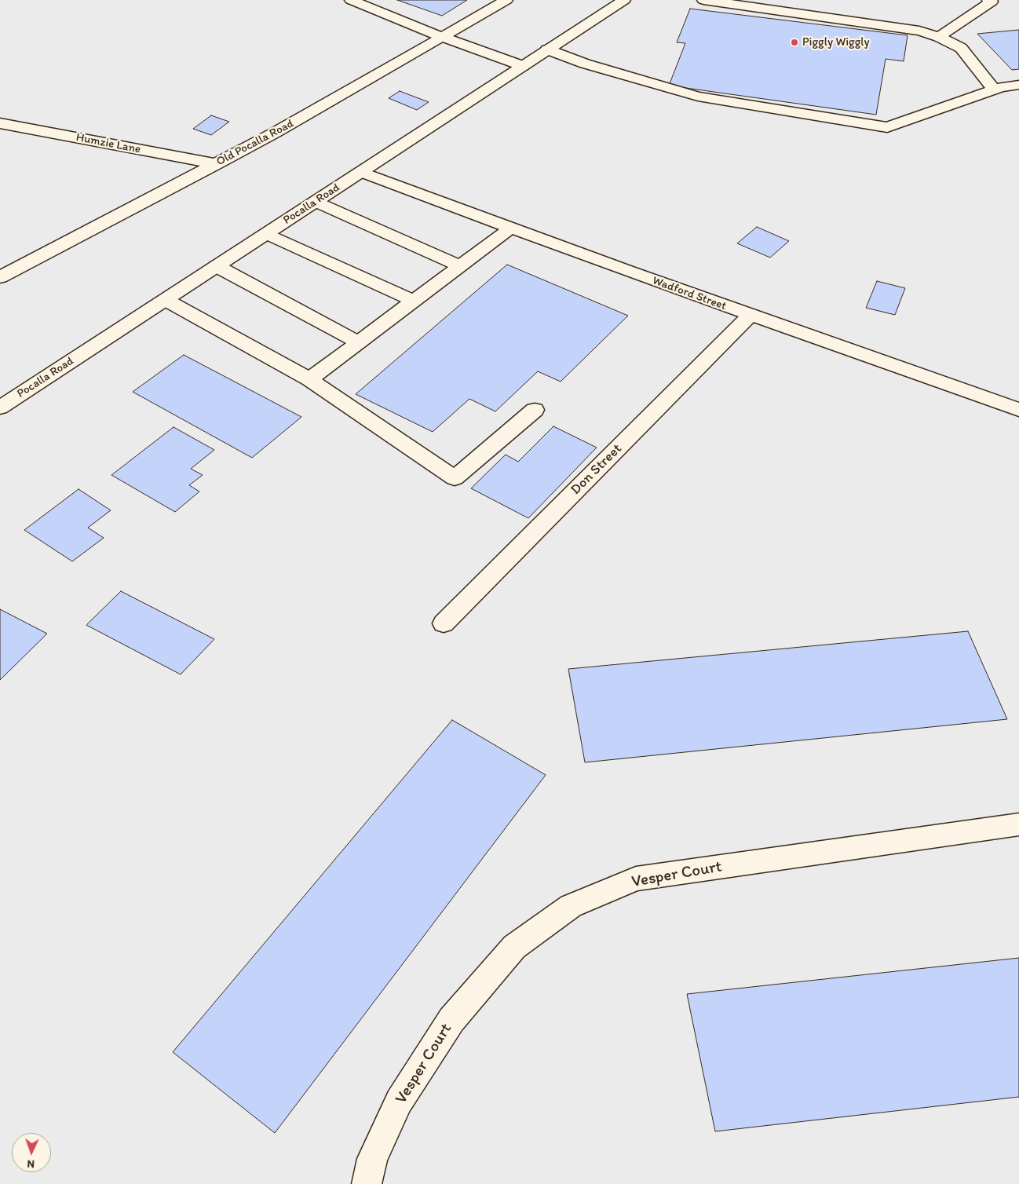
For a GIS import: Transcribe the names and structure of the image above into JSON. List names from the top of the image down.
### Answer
{
  "streets": {
    "street": [
      "Old Pocalla Road",
      "Humzie Lane",
      "Pocalla Road",
      "Wadford Street",
      "Don Street",
      "Vesper Court"
    ]
  },
  "crossings": [
    ["Old Pocalla Road", "Humzie Lane"],
    ["Pocalla Road", "Wadford Street"],
    ["Wadford Street", "Don Street"]
  ],
  "places": ["Piggly Wiggly"],
  "north": "bottom"
}
